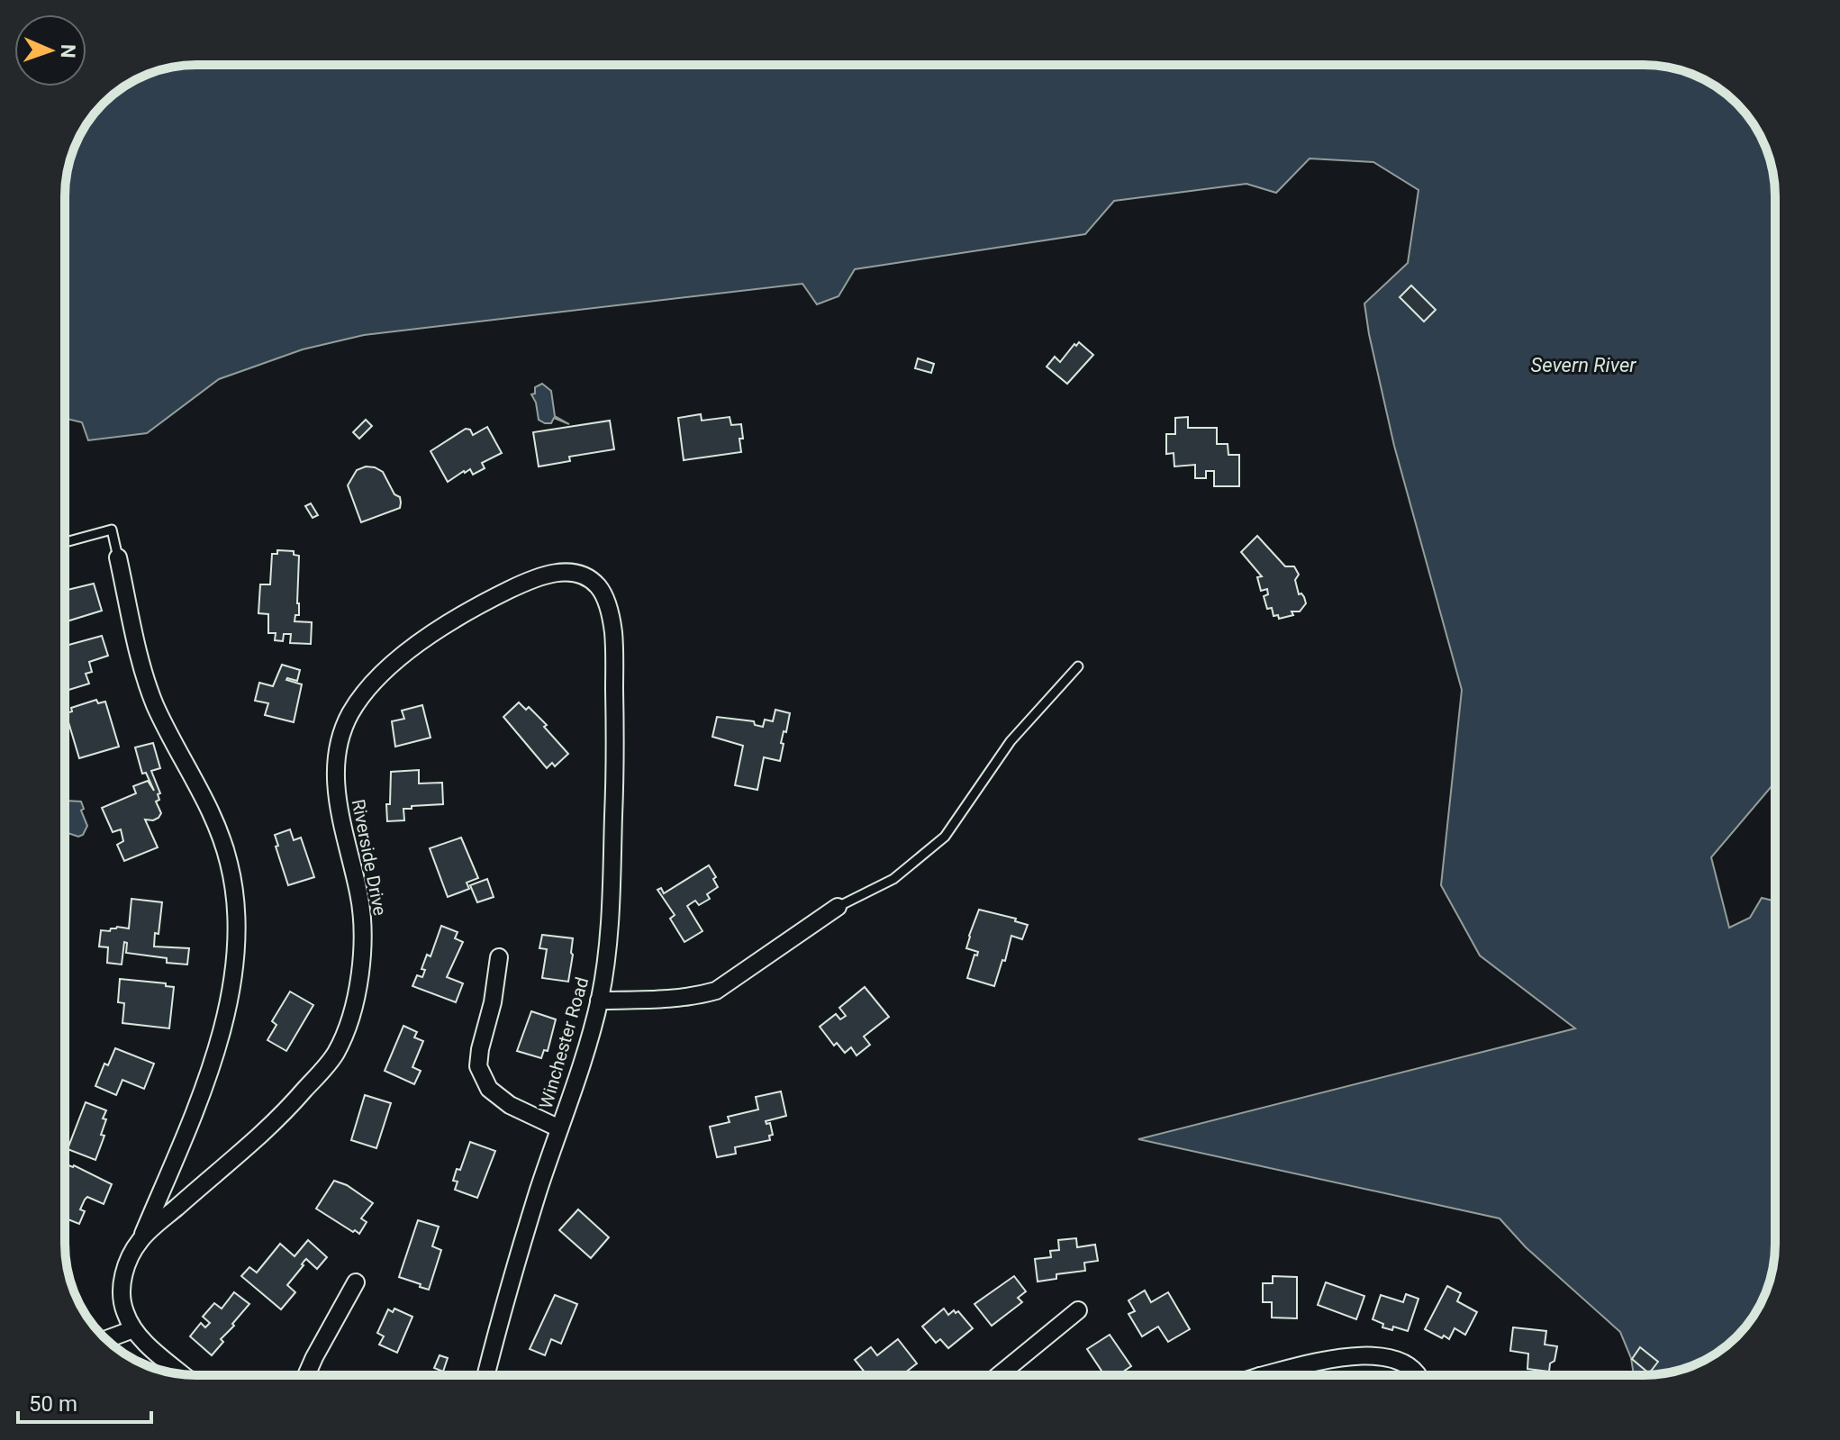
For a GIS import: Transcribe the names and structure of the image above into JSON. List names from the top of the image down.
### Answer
{
  "streets": {
    "street": ["Riverside Drive", "Winchester Road"]
  },
  "crossings": [
    ["Riverside Drive", "Winchester Road"]
  ],
  "water": ["Severn River"],
  "scale_bar": "50 m",
  "north": "right"
}
